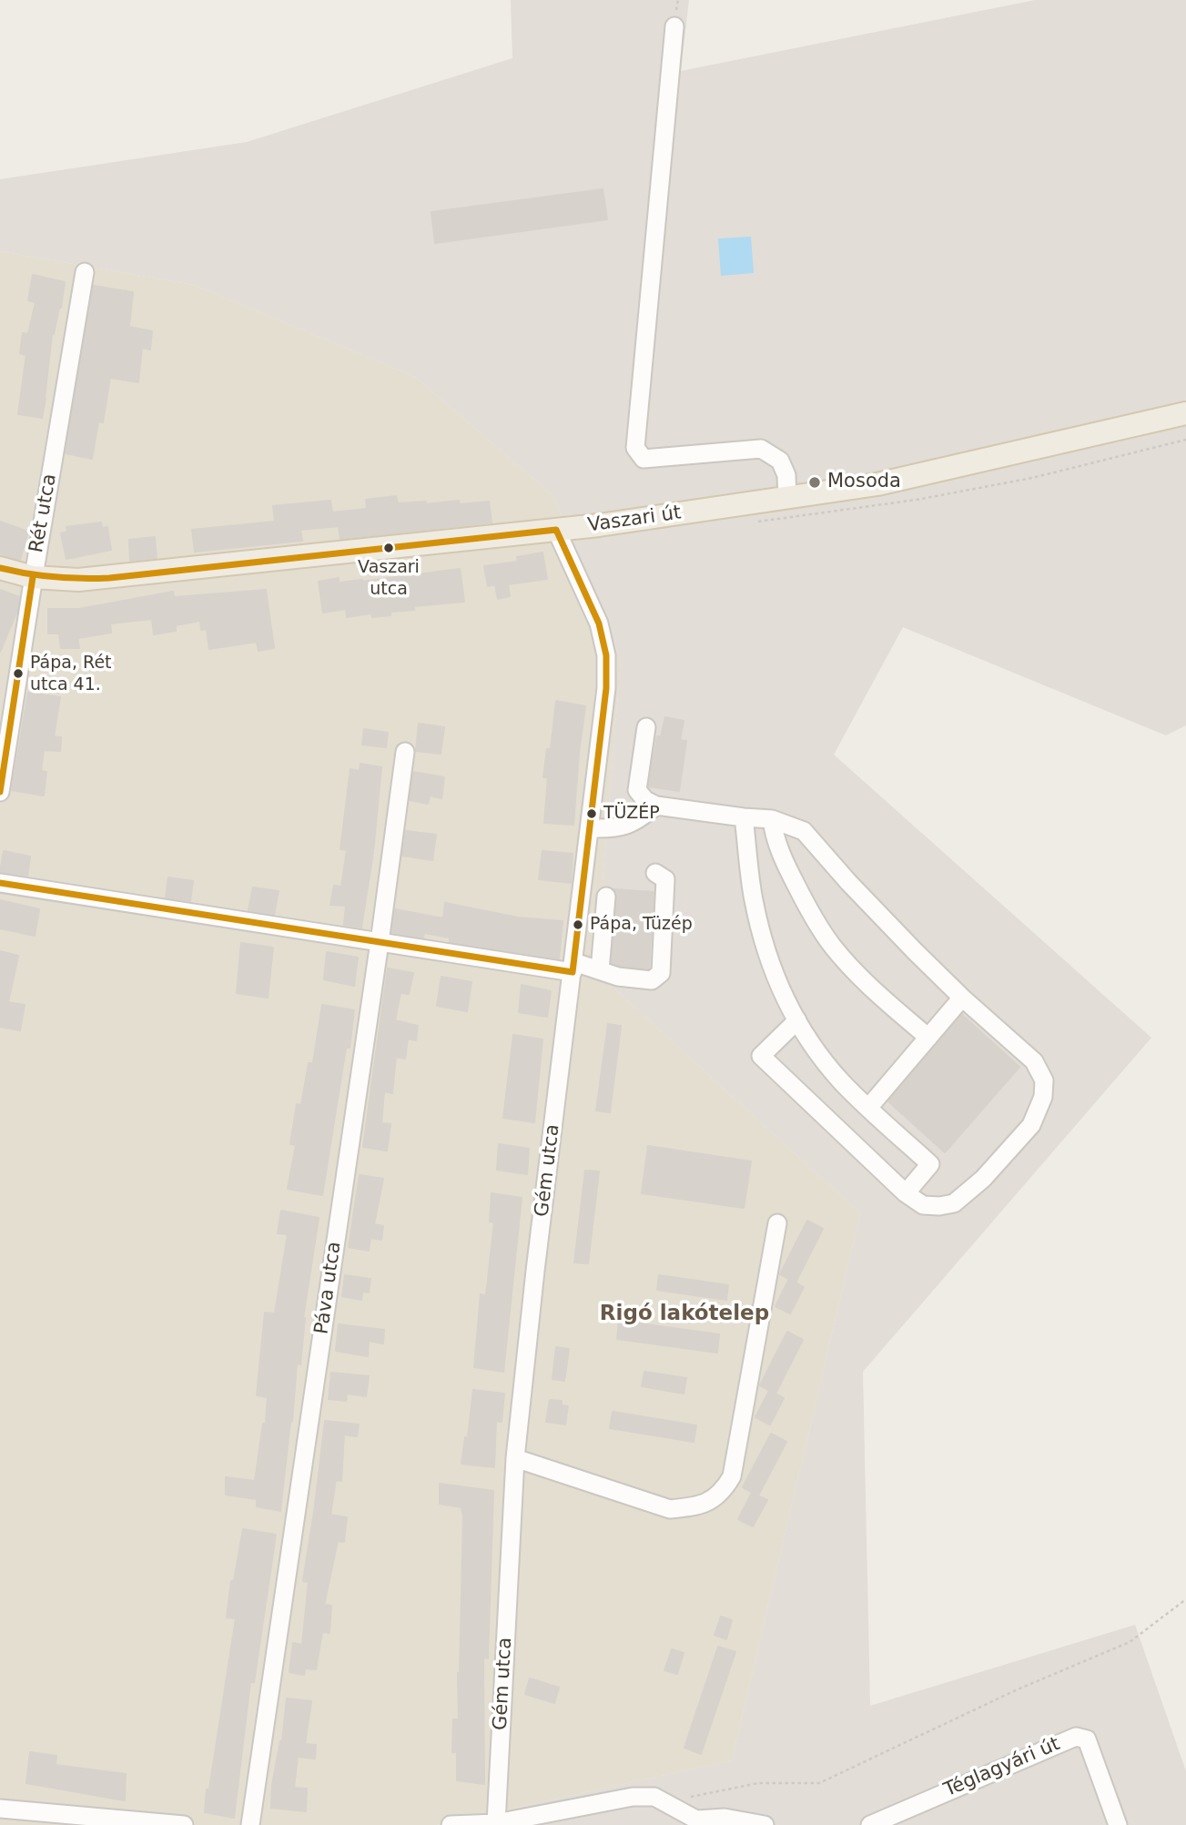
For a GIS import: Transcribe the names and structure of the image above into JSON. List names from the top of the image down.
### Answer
{
  "streets": {
    "main road": ["Vaszari út"],
    "street": [
      "Rét utca",
      "Gém utca",
      "Páva utca",
      "Téglagyári út"
    ]
  },
  "crossings": [
    ["Rét utca", "Vaszari út"],
    ["Vaszari út", "Gém utca"]
  ],
  "districts": ["Rigó lakótelep"],
  "places": [
    "Mosoda",
    "Vaszari utca",
    "Pápa, Rét utca 41.",
    "TÜZÉP",
    "Pápa, Tüzép"
  ]
}
